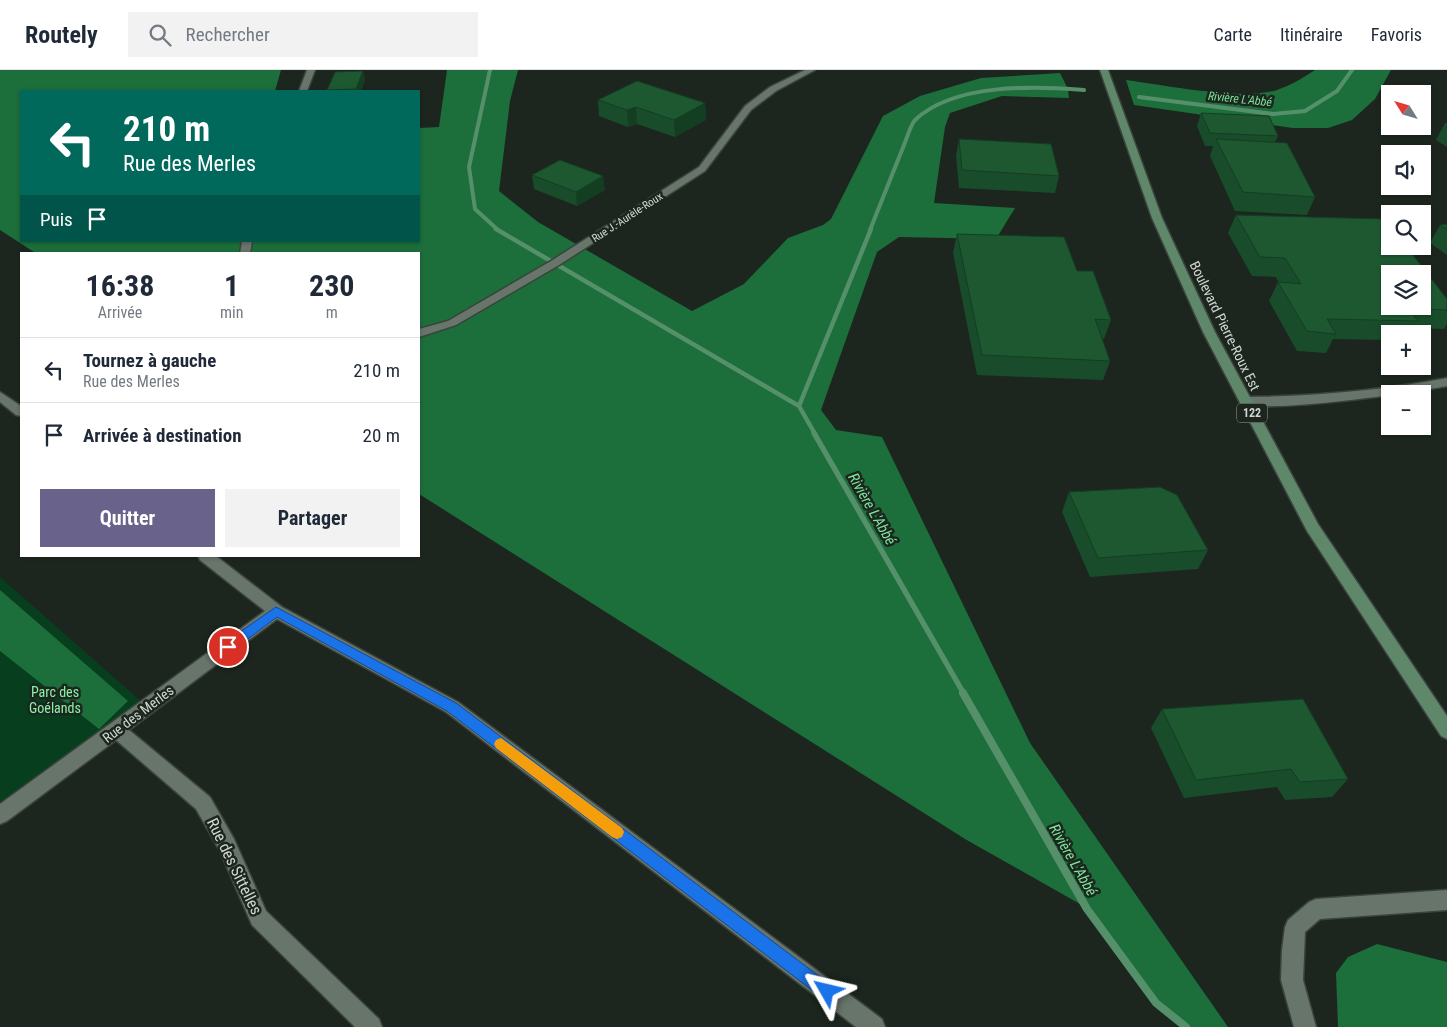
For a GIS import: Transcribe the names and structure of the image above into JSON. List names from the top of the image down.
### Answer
{
  "streets": {
    "main road": ["Boulevard Pierre-Roux Est", "122"],
    "street": ["Rue J.-Aurèle-Roux", "Rue des Merles", "Rue des Sittelles"]
  },
  "crossings": [
    ["Rue des Merles", "Rue des Sittelles"]
  ],
  "water": ["Rivière L'Abbé"],
  "parks": ["Parc des Goélands"],
  "north": "top left",
  "page": {
    "header": "Routely",
    "search": "Rechercher",
    "nav": ["Carte", "Itinéraire", "Favoris"],
    "map_buttons": ["+", "−"],
    "turn": ["210 m", "Rue des Merles"],
    "then": "Puis",
    "eta": [
      "16:38",
      "Arrivée",
      "1",
      "min",
      "230",
      "m"
    ],
    "list": [
      {
        "name": "Tournez à gauche",
        "note": "Rue des Merles",
        "value": "210 m"
      },
      {
        "name": "Arrivée à destination",
        "value": "20 m"
      }
    ],
    "buttons": ["Quitter", "Partager"]
  }
}
